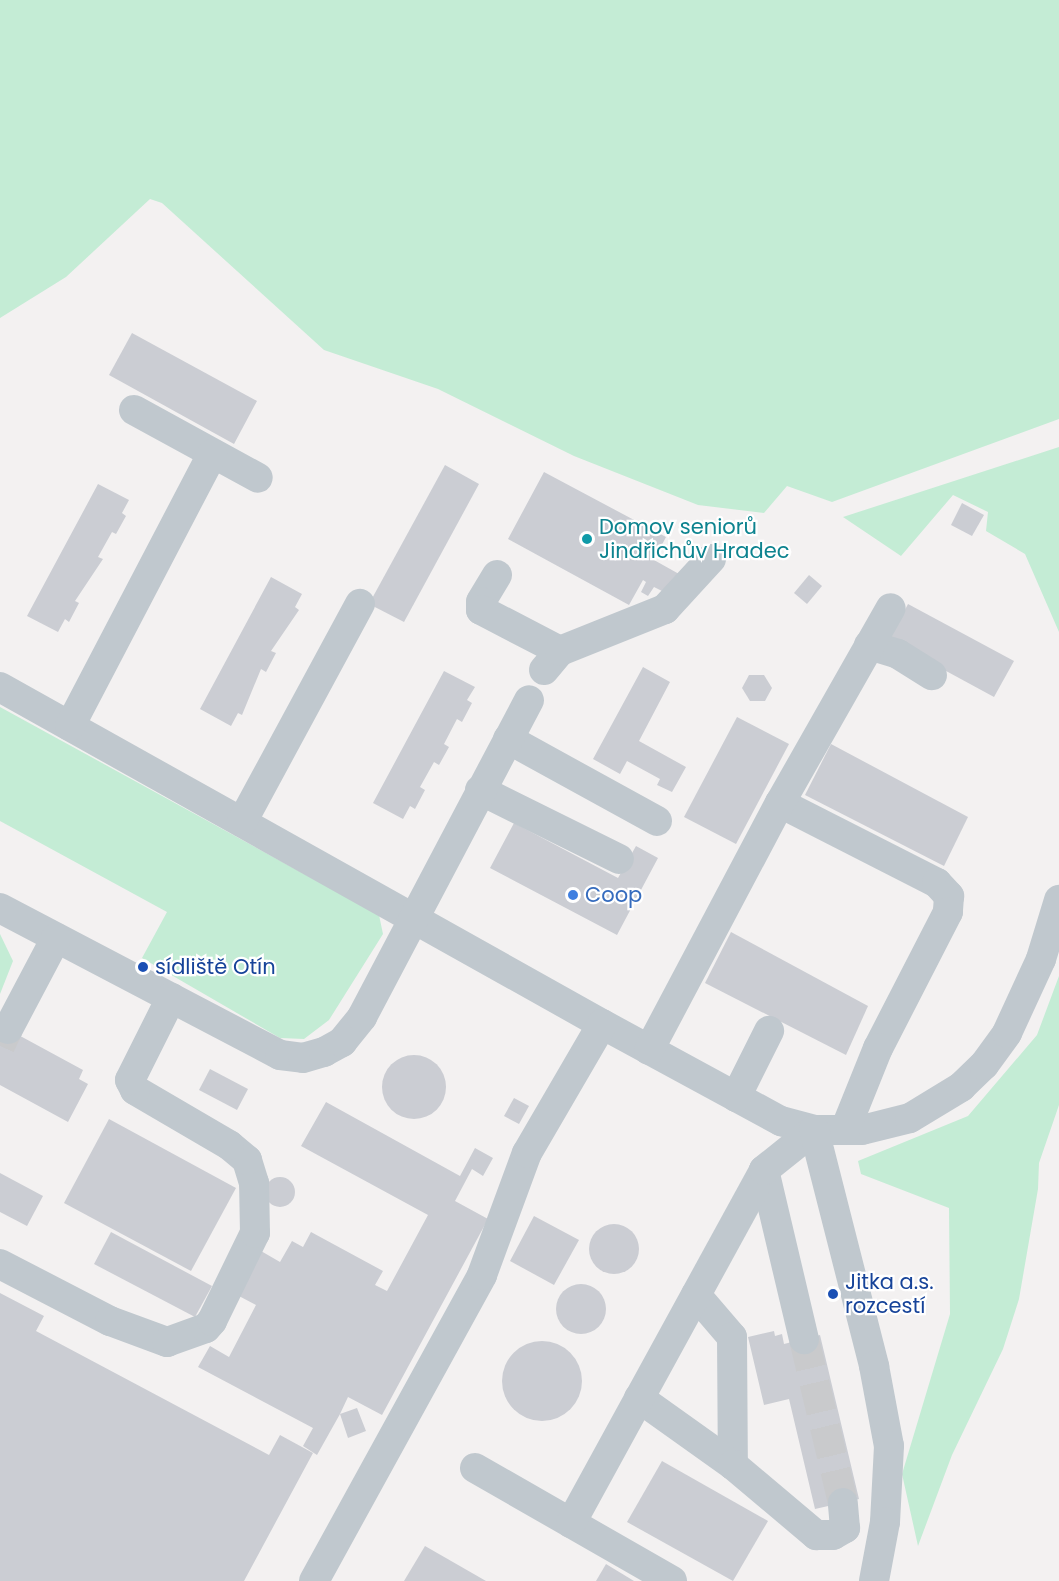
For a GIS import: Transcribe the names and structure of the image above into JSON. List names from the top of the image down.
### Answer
{
  "places": [
    "Domov seniorů Jindřichův Hradec",
    "Coop",
    "sídliště Otín",
    "Jitka a.s. rozcestí"
  ]
}
